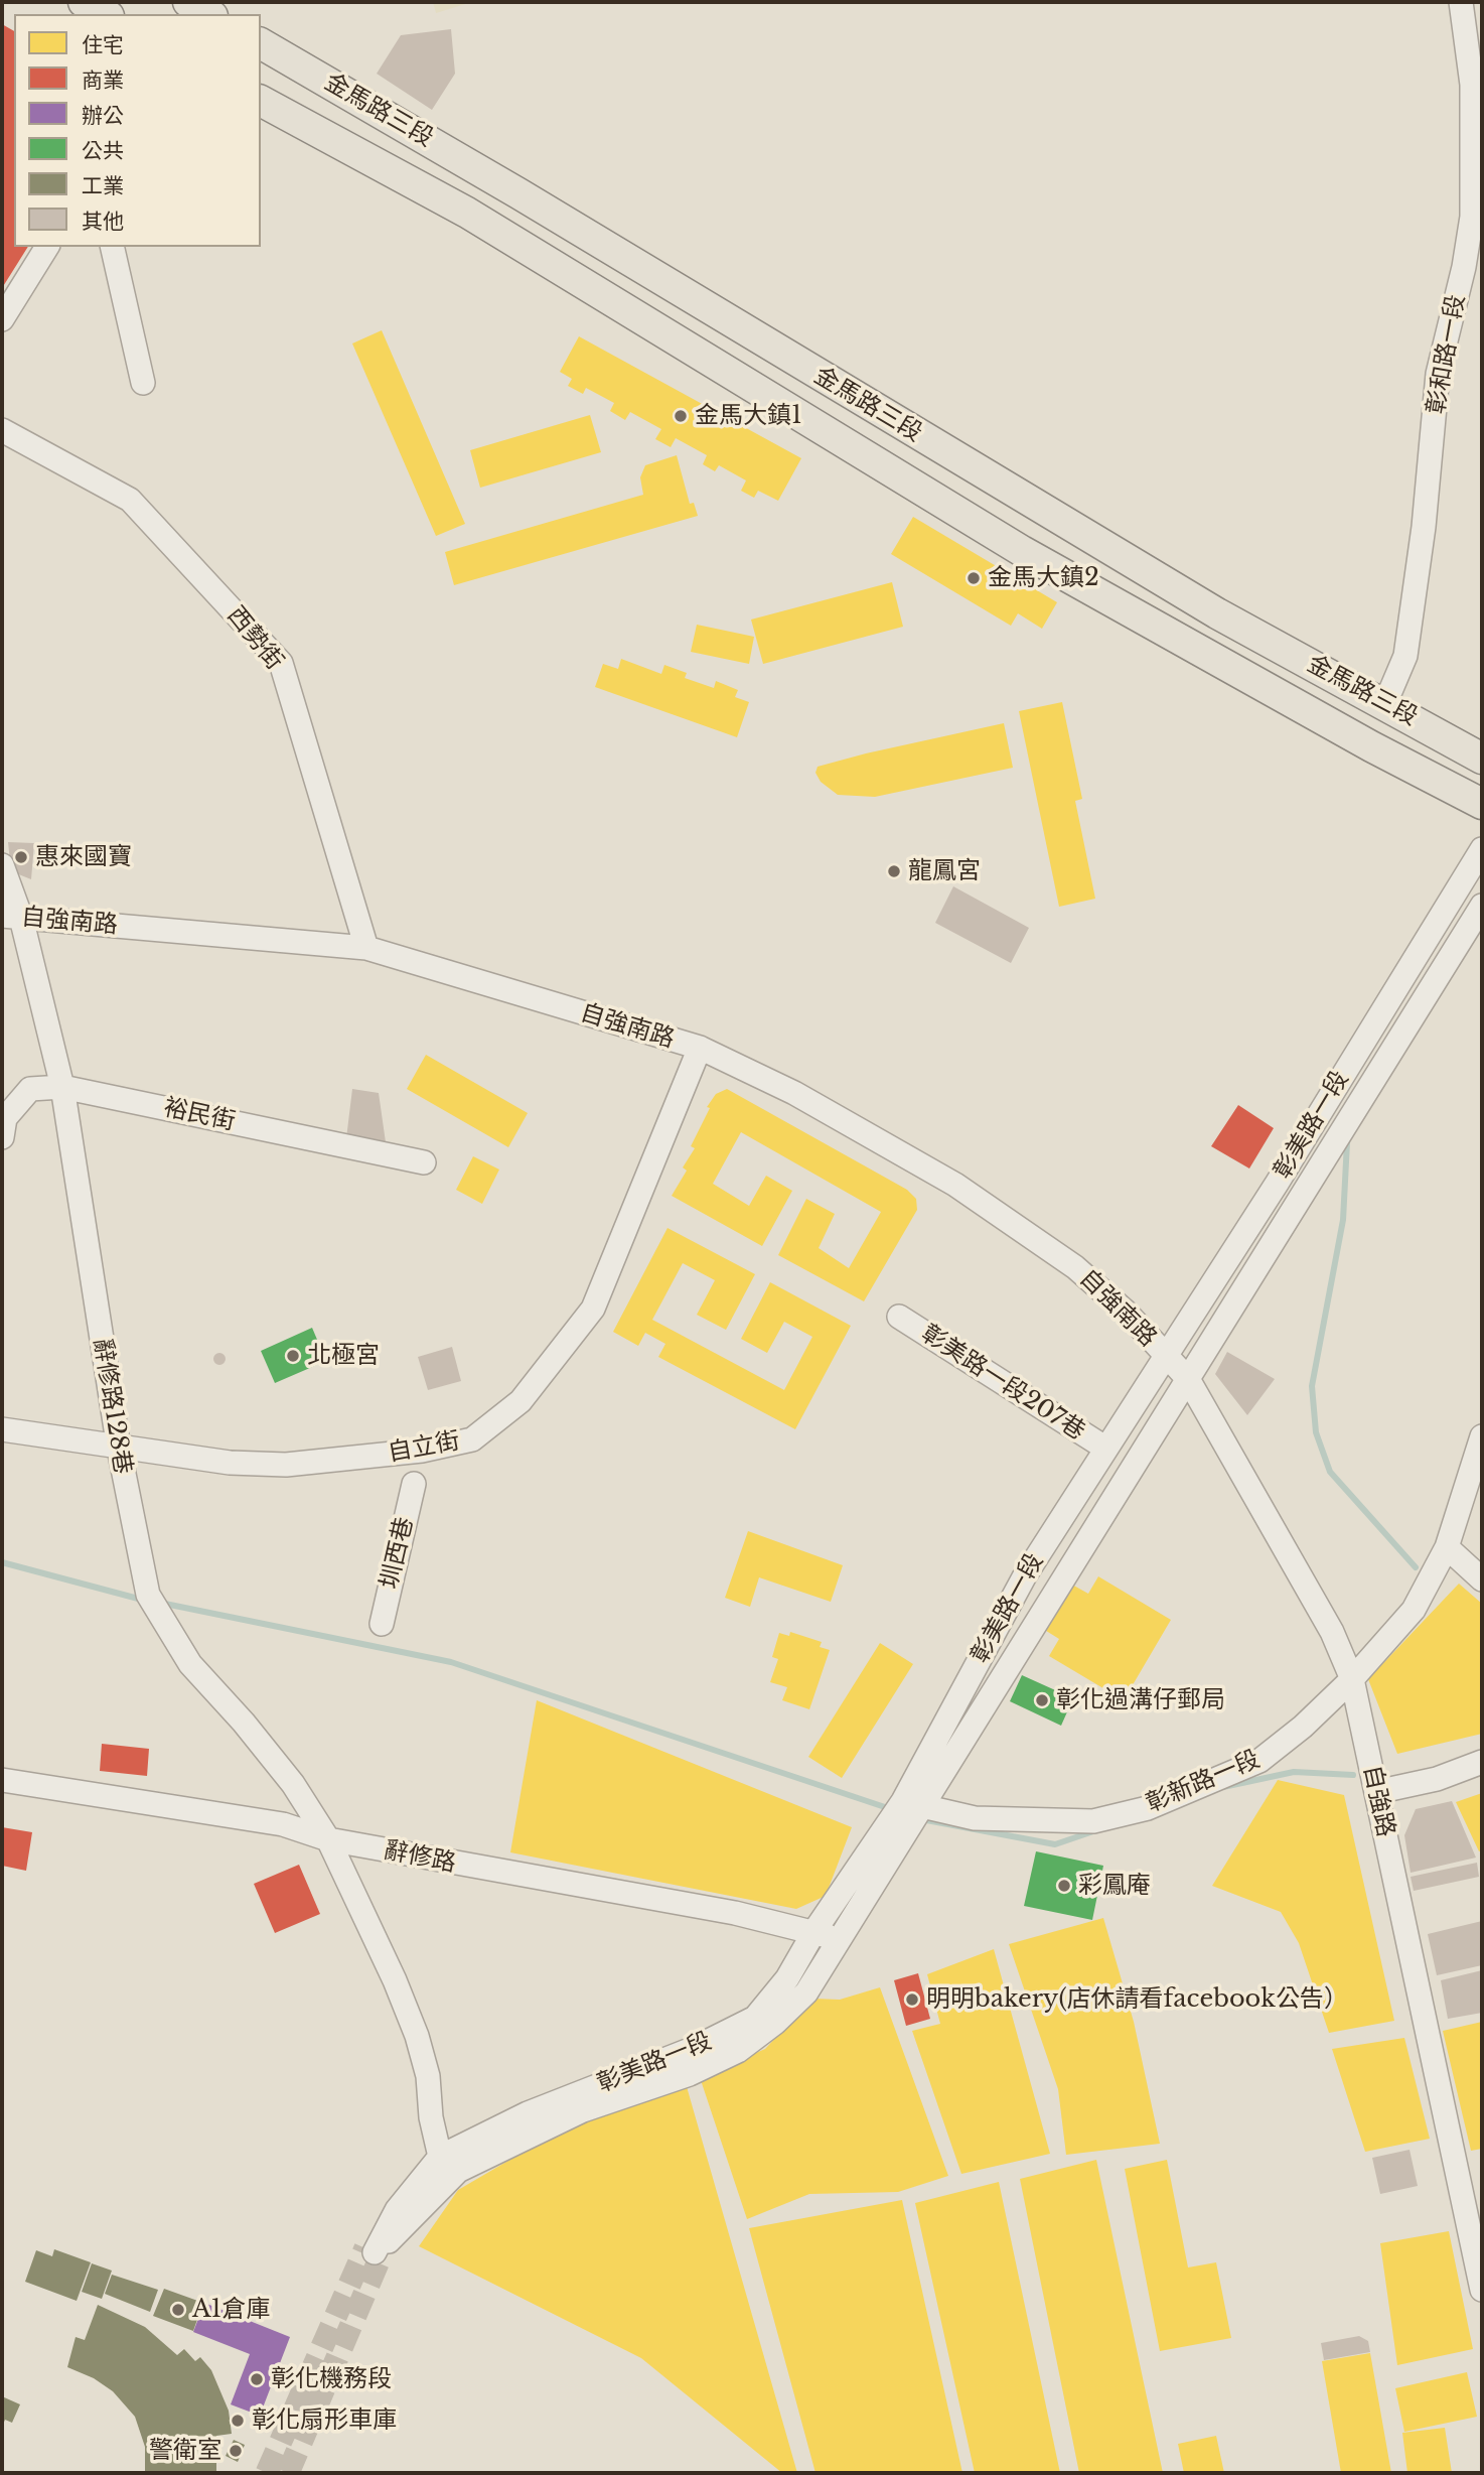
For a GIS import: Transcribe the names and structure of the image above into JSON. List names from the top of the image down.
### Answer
{
  "streets": {
    "main road": ["金馬路三段"],
    "street": [
      "彰和路一段",
      "西勢街",
      "自強南路",
      "裕民街",
      "彰美路一段",
      "彰美路一段207巷",
      "辭修路128巷",
      "自立街",
      "圳西巷",
      "彰新路一段",
      "自強路",
      "辭修路"
    ]
  },
  "crossings": [
    ["金馬路三段", "彰和路一段"],
    ["西勢街", "自強南路"],
    ["自強南路", "彰美路一段"],
    ["自強南路", "辭修路128巷"],
    ["自強南路", "自立街"],
    ["自強南路", "自強路"],
    ["裕民街", "辭修路128巷"],
    ["彰美路一段", "彰美路一段207巷"],
    ["彰美路一段", "辭修路128巷"],
    ["彰美路一段", "彰新路一段"],
    ["彰美路一段", "自強路"],
    ["彰美路一段", "辭修路"],
    ["辭修路128巷", "自立街"],
    ["辭修路128巷", "辭修路"],
    ["彰新路一段", "自強路"]
  ],
  "places": [
    "金馬大鎮1",
    "金馬大鎮2",
    "惠來國寶",
    "龍鳳宮",
    "北極宮",
    "彰化過溝仔郵局",
    "彩鳳庵",
    "明明bakery(店休請看facebook公告）",
    "A1倉庫",
    "彰化機務段",
    "彰化扇形車庫",
    "警衛室"
  ],
  "legend": [
    "住宅",
    "商業",
    "辦公",
    "公共",
    "工業",
    "其他"
  ]
}
